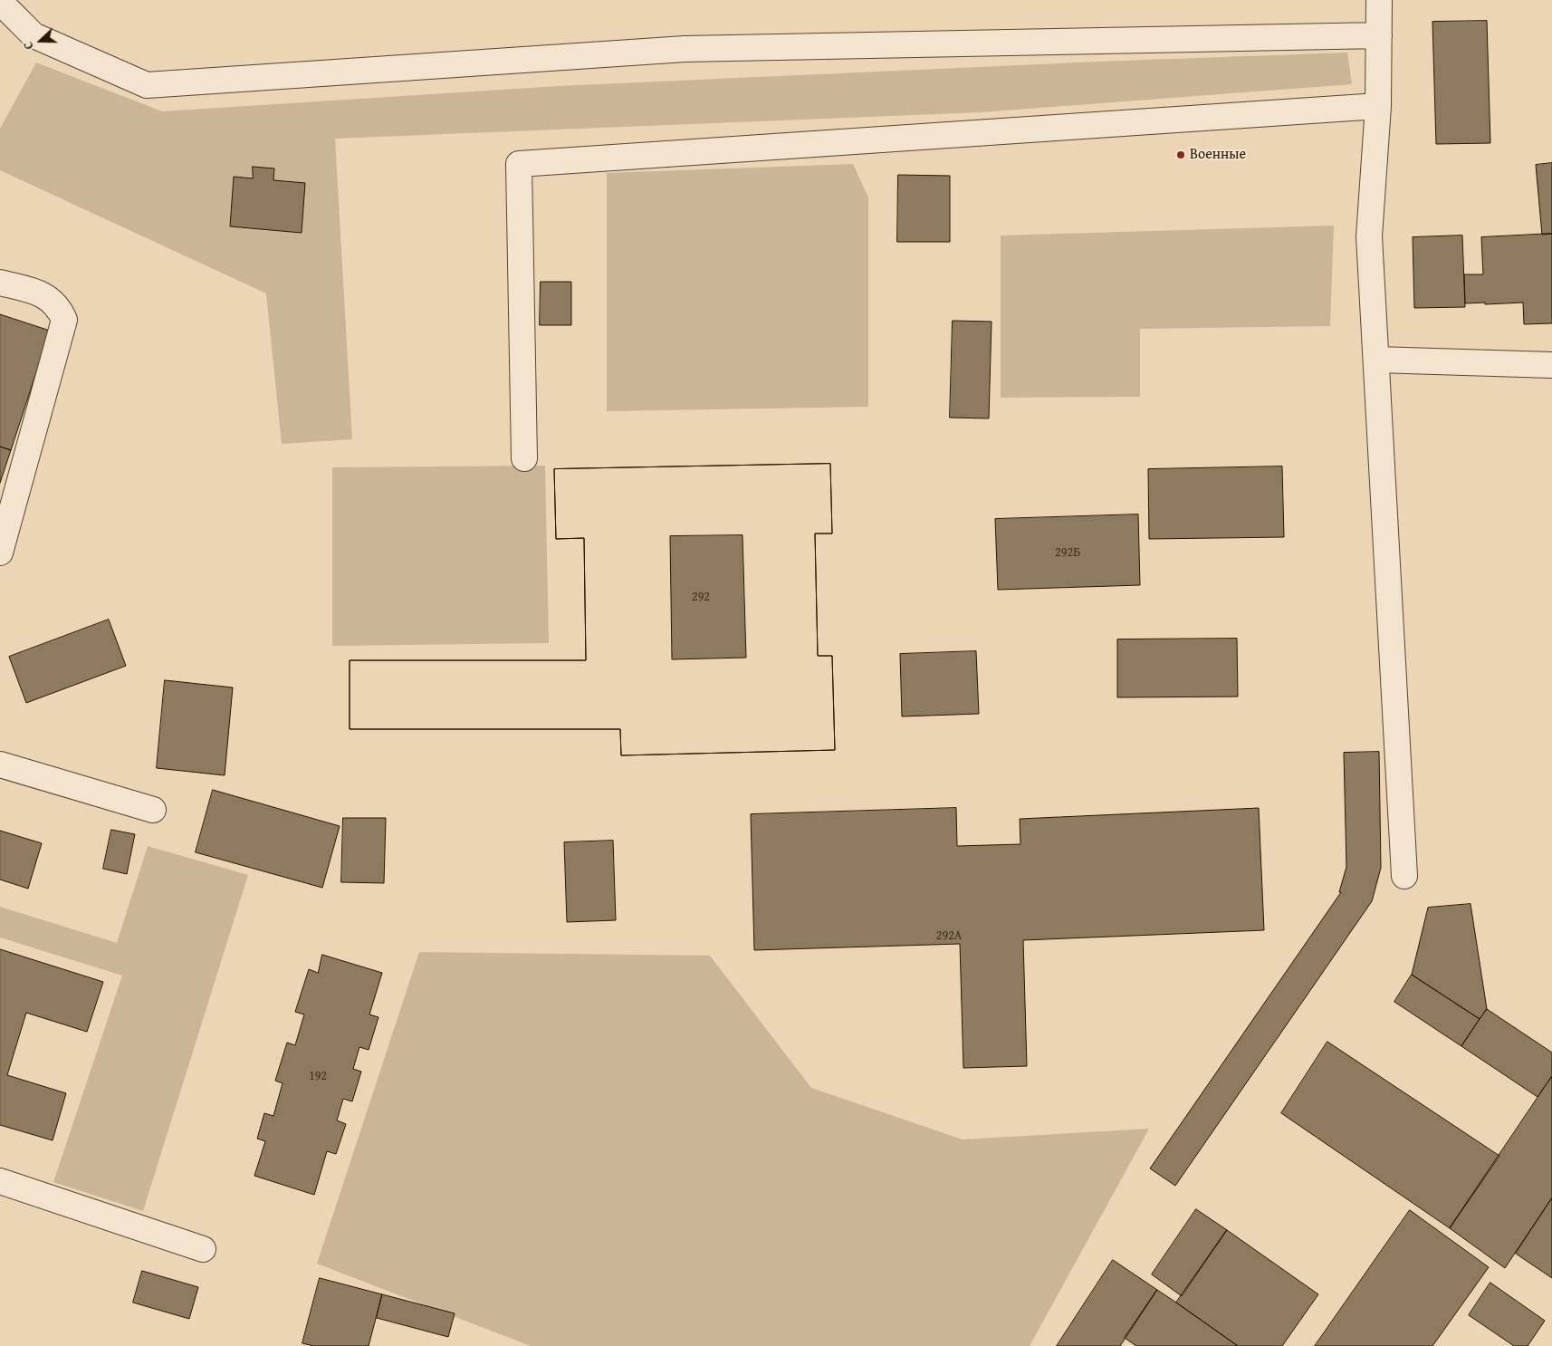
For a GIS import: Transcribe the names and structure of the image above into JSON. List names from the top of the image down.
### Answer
{
  "places": ["Военные"],
  "house_numbers": [
    "292Б",
    "292",
    "292А",
    "192"
  ],
  "north": "left"
}
